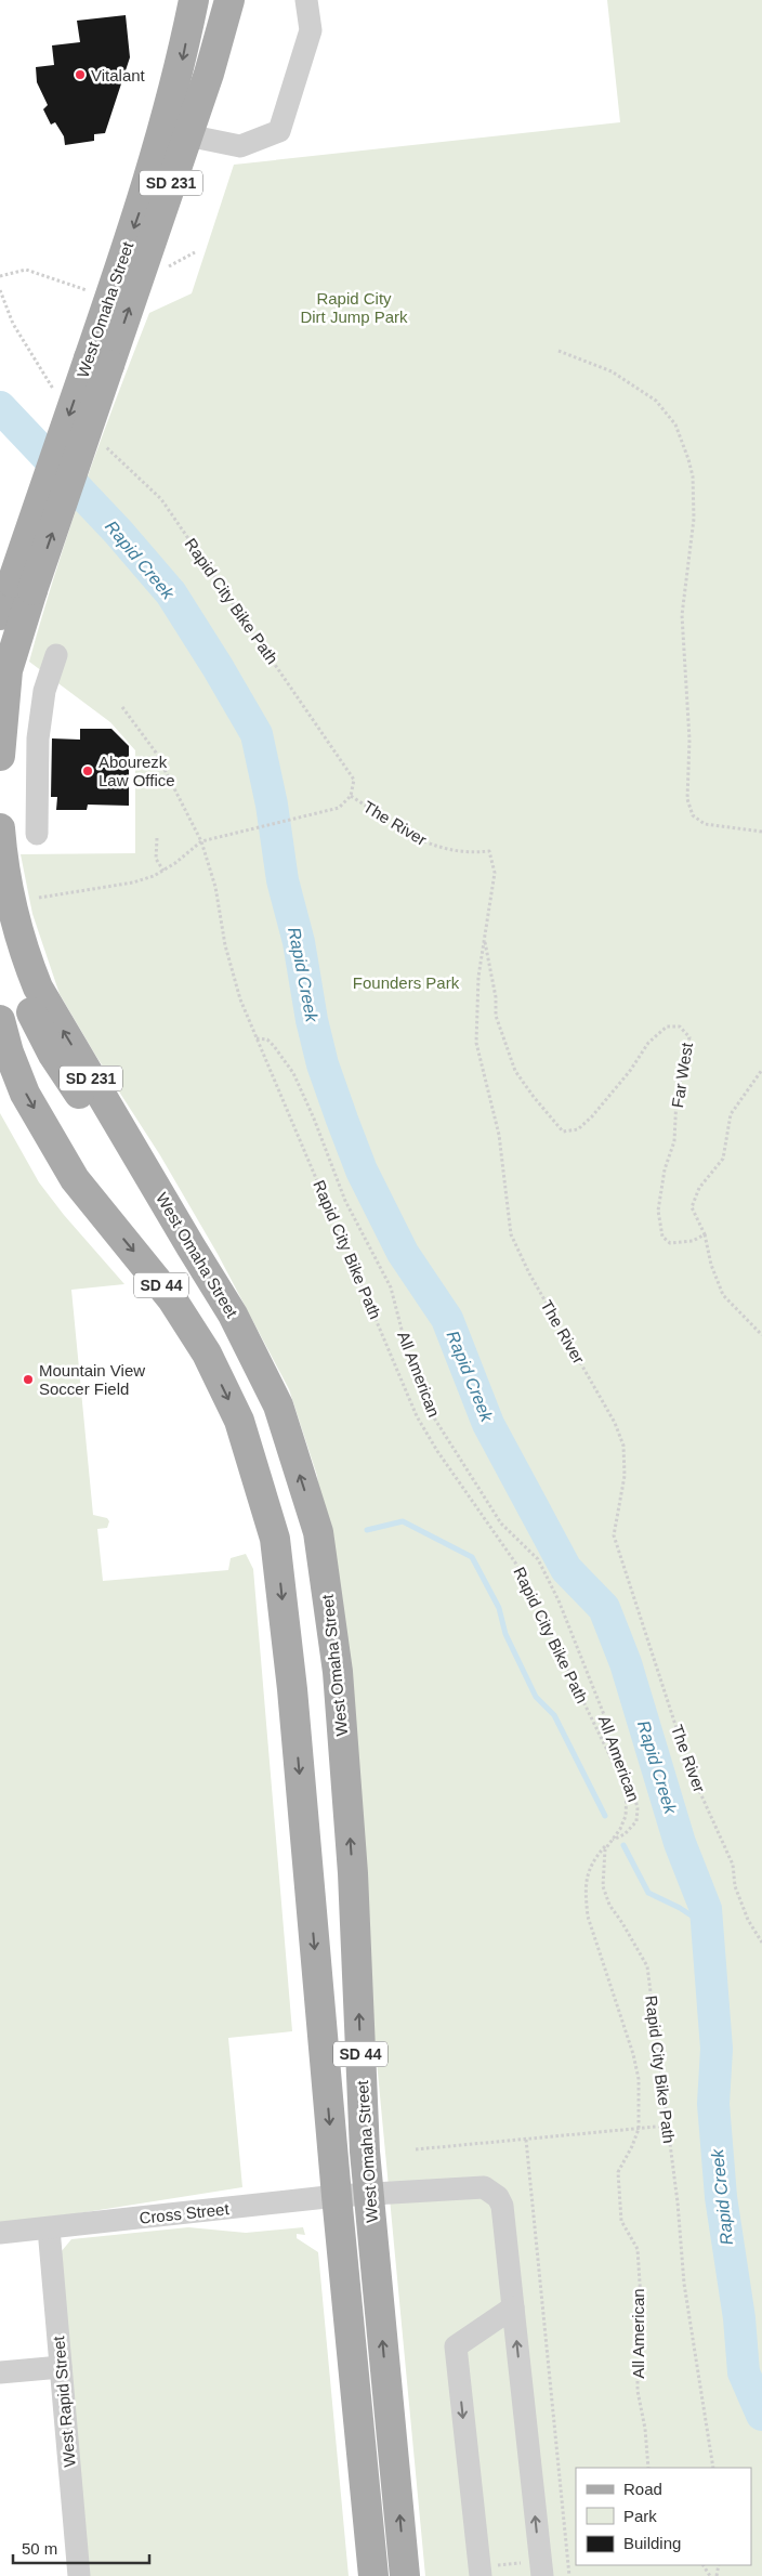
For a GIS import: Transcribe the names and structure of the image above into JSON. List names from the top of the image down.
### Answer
{
  "streets": {
    "main road": ["SD 231", "West Omaha Street", "SD 44"],
    "street": ["Cross Street", "West Rapid Street"],
    "path": [
      "Rapid City Bike Path",
      "The River",
      "Far West",
      "All American"
    ]
  },
  "crossings": [
    ["SD 231", "West Omaha Street"],
    ["West Omaha Street", "Cross Street"],
    ["Rapid City Bike Path", "The River"],
    ["Rapid City Bike Path", "All American"],
    ["The River", "Far West"],
    ["Cross Street", "West Rapid Street"]
  ],
  "water": ["Rapid Creek"],
  "parks": ["Rapid City Dirt Jump Park", "Founders Park"],
  "places": ["Vitalant", "Abourezk Law Office", "Mountain View Soccer Field"],
  "legend": ["Road", "Park", "Building"],
  "scale_bar": "50 m"
}
